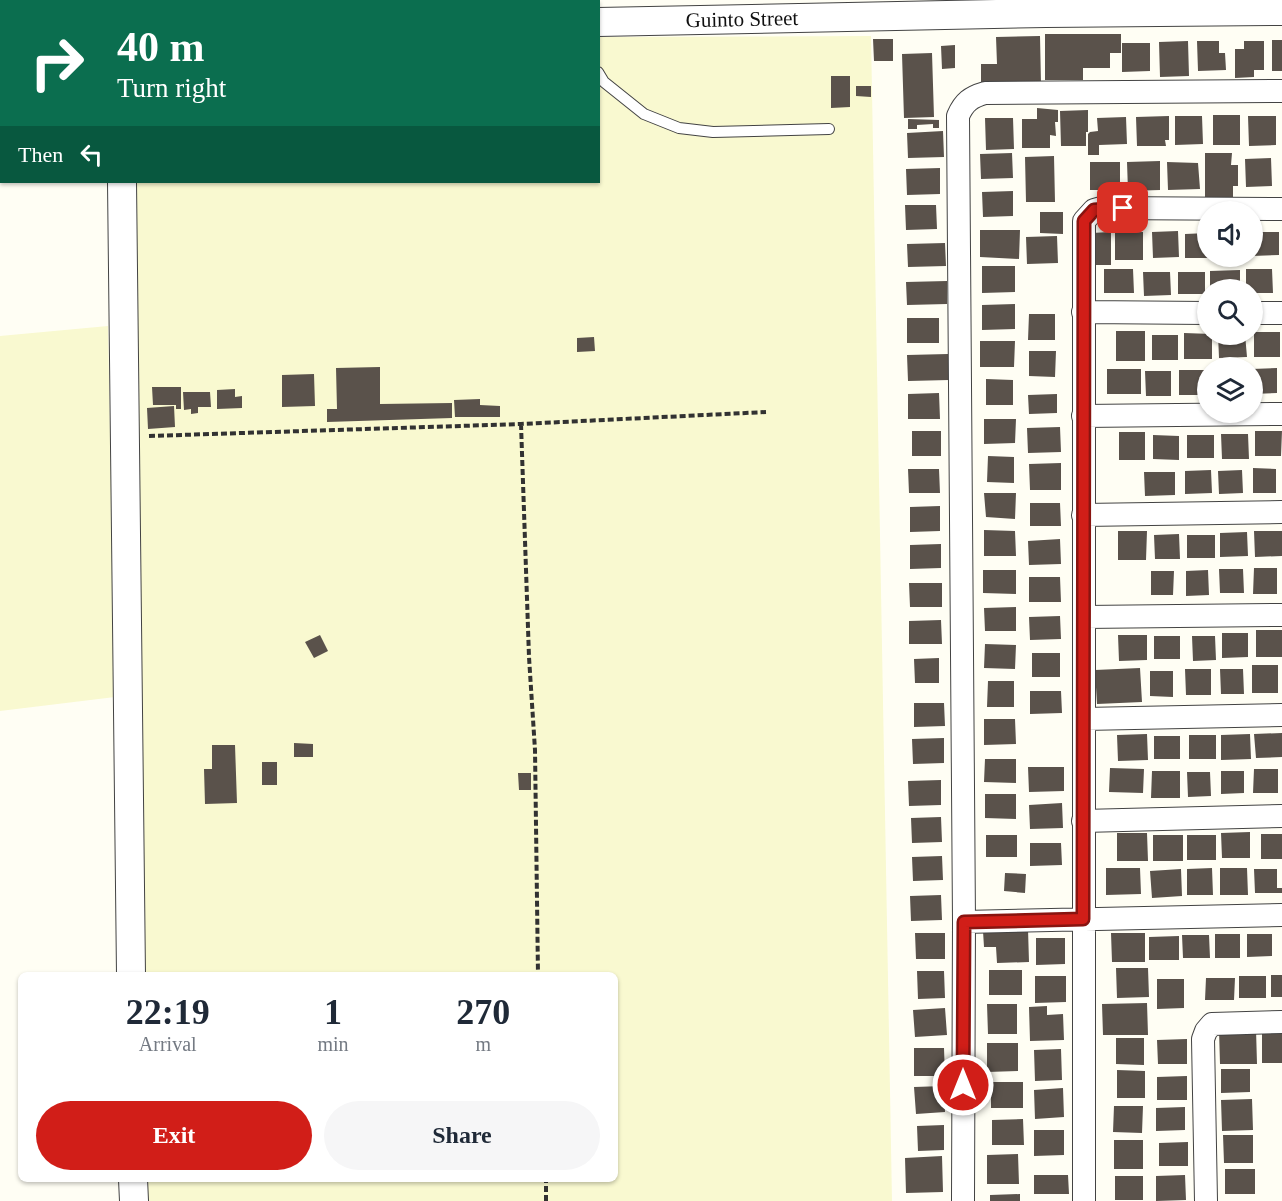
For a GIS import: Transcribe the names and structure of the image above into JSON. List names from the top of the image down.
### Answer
{
  "streets": {
    "street": ["Guinto Street"]
  },
  "page": {
    "turn": ["40 m", "Turn right"],
    "then": "Then",
    "eta": [
      "22:19",
      "Arrival",
      "1",
      "min",
      "270",
      "m"
    ],
    "buttons": ["Exit", "Share"]
  }
}
